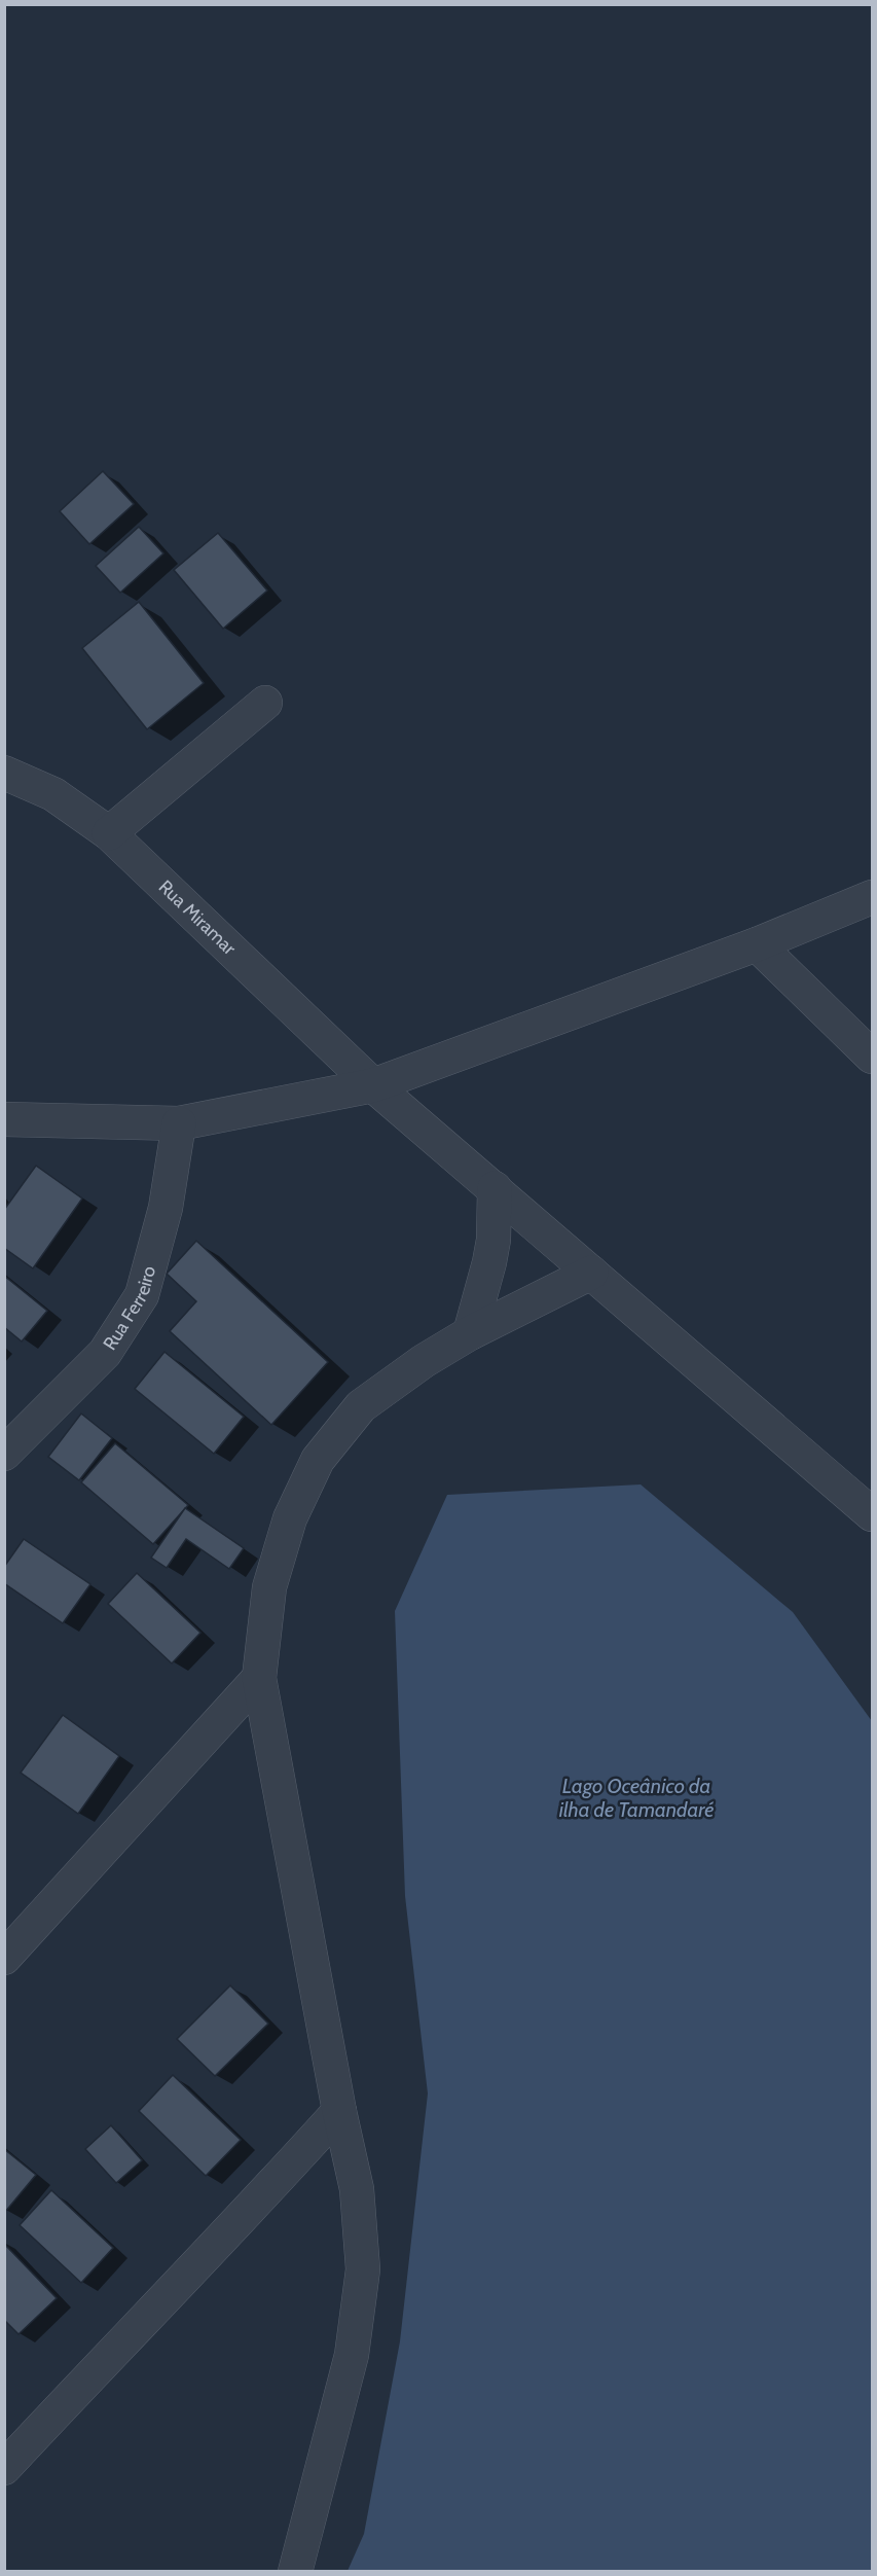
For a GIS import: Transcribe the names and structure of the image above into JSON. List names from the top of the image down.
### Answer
{
  "streets": {
    "street": ["Rua Miramar", "Rua Ferreiro"]
  },
  "water": ["Lago Oceânico da ilha de Tamandaré"]
}
